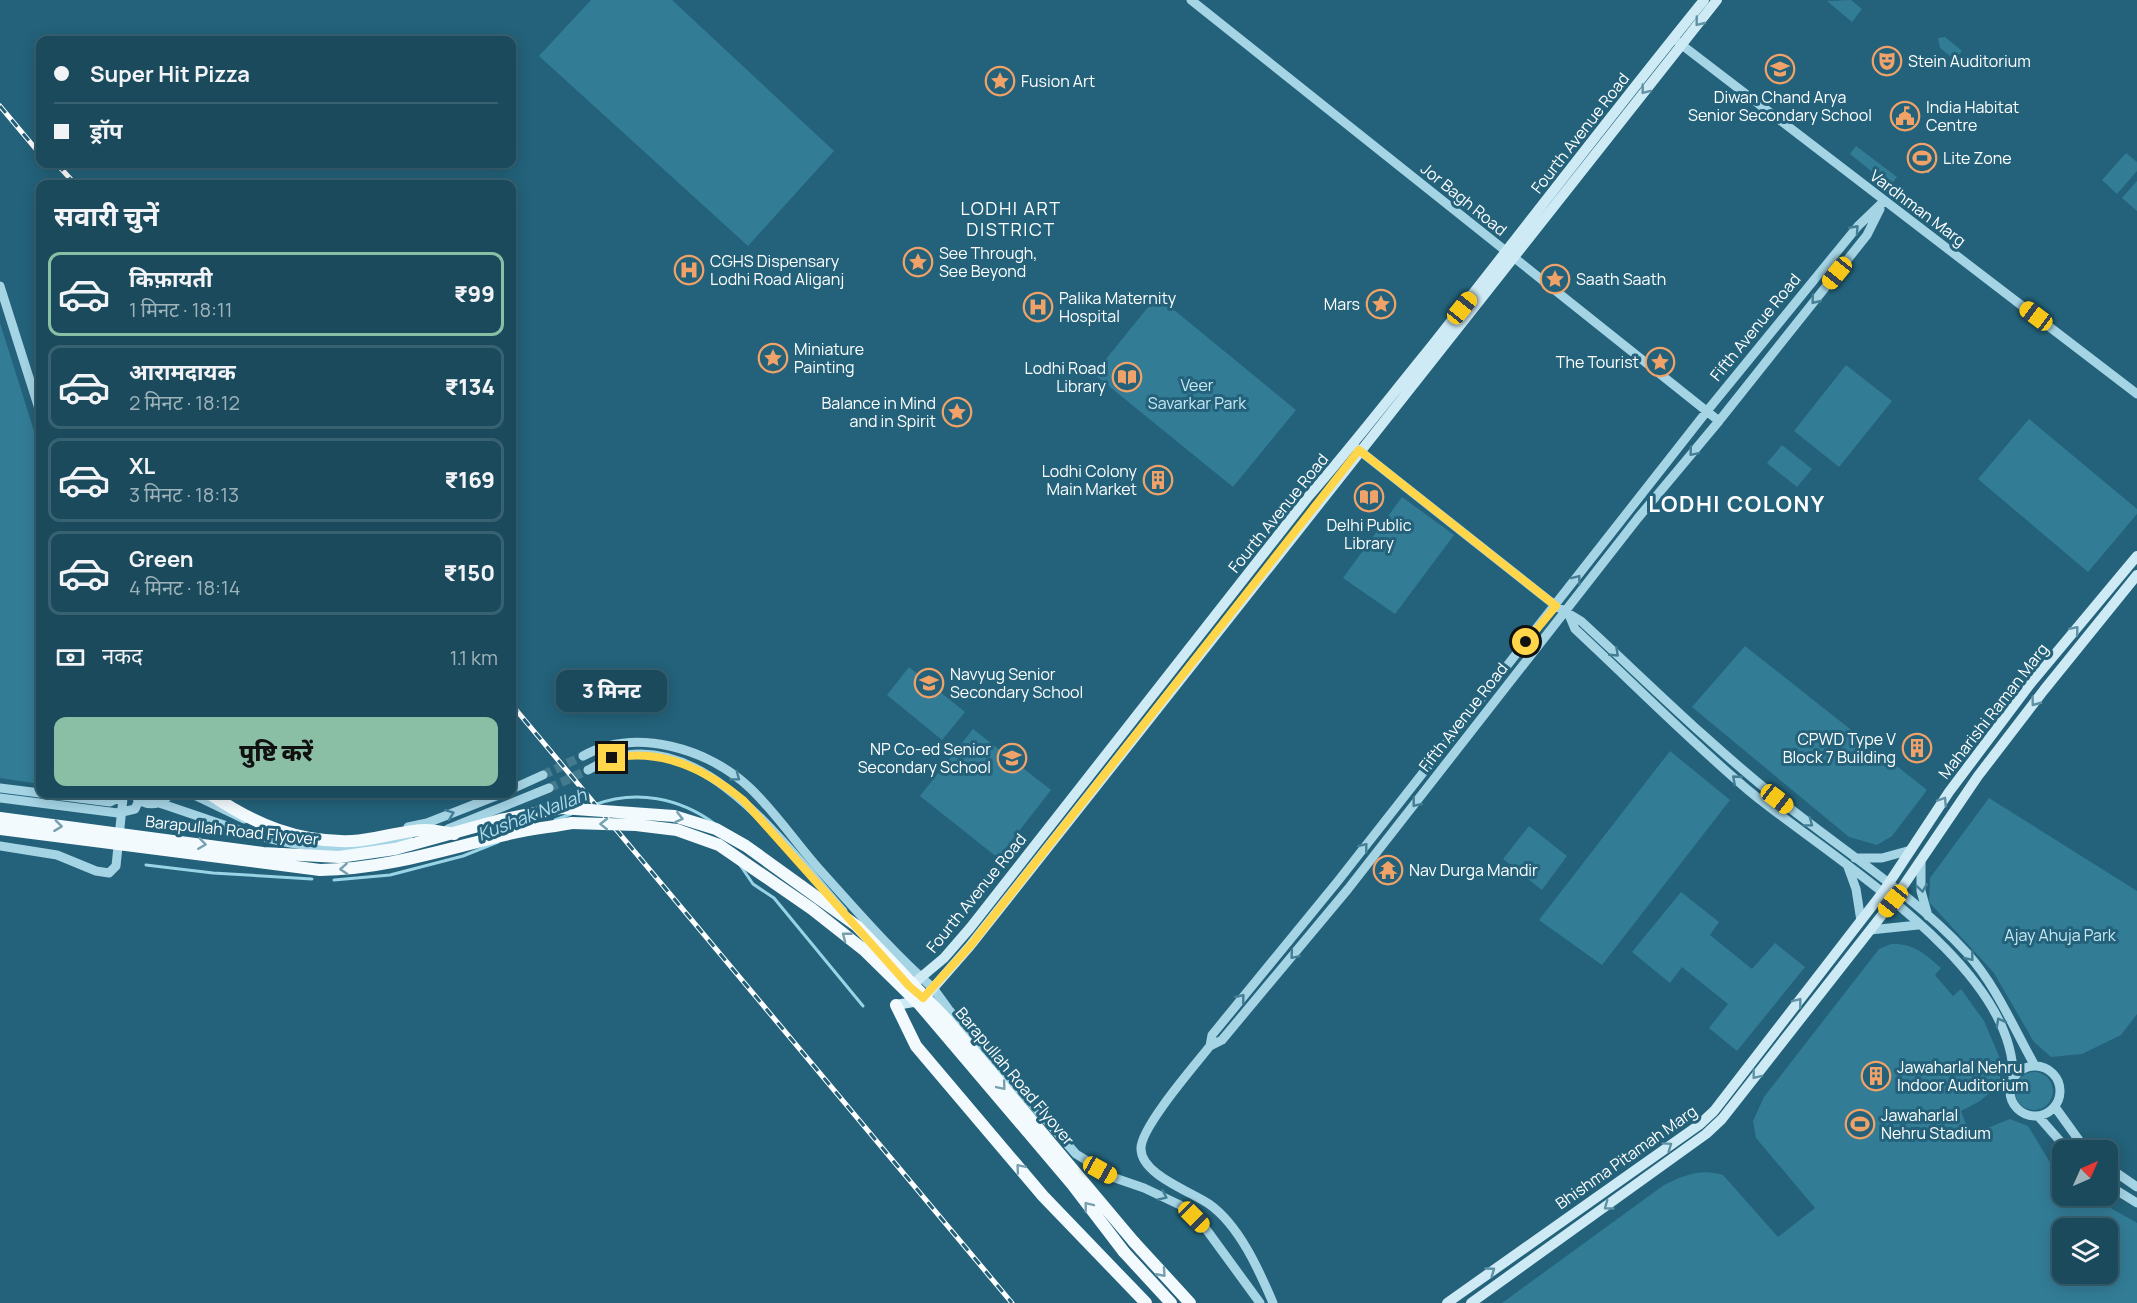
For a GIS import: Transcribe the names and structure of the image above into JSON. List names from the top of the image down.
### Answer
{
  "streets": {
    "highway": ["Barapullah Road Flyover"],
    "main road": ["Fourth Avenue Road", "Maharishi Raman Marg", "Bhishma Pitamah Marg"],
    "street": ["Jor Bagh Road", "Vardhman Marg", "Fifth Avenue Road"]
  },
  "crossings": [
    ["Fourth Avenue Road", "Jor Bagh Road"],
    ["Fourth Avenue Road", "Vardhman Marg"],
    ["Jor Bagh Road", "Fifth Avenue Road"],
    ["Vardhman Marg", "Fifth Avenue Road"],
    ["Maharishi Raman Marg", "Bhishma Pitamah Marg"]
  ],
  "districts": ["LODHI ART DISTRICT", "LODHI COLONY"],
  "water": ["Kushak Nallah"],
  "parks": ["Veer Savarkar Park", "Ajay Ahuja Park"],
  "places": {
    "theatre": ["Stein Auditorium"],
    "school or university": ["Diwan Chand Arya Senior Secondary School", "Navyug Senior Secondary School", "NP Co-ed Senior Secondary School"],
    "place": [
      "Fusion Art",
      "See Through, See Beyond",
      "Saath Saath",
      "Mars",
      "Miniature Painting",
      "The Tourist",
      "Balance in Mind and in Spirit"
    ],
    "public building": ["India Habitat Centre"],
    "sports": ["Lite Zone", "Jawaharlal Nehru Stadium"],
    "hospital": ["CGHS Dispensary Lodhi Road Aliganj", "Palika Maternity Hospital"],
    "library": ["Lodhi Road Library", "Delhi Public Library"],
    "building": ["Lodhi Colony Main Market", "CPWD Type V Block 7 Building", "Jawaharlal Nehru Indoor Auditorium"],
    "temple": ["Nav Durga Mandir"]
  },
  "north": "top right",
  "page": {
    "banner": ["Super Hit Pizza", "ड्रॉप"],
    "heading": "सवारी चुनें",
    "list": [
      {
        "name": "किफ़ायती",
        "note": "1 मिनट · 18:11",
        "value": "₹99"
      },
      {
        "name": "आरामदायक",
        "note": "2 मिनट · 18:12",
        "value": "₹134"
      },
      {
        "name": "XL",
        "note": "3 मिनट · 18:13",
        "value": "₹169"
      },
      {
        "name": "Green",
        "note": "4 मिनट · 18:14",
        "value": "₹150"
      }
    ],
    "pay": ["नकद", "1.1 km"],
    "bubble": "3 मिनट",
    "buttons": "पुष्टि करें"
  }
}
